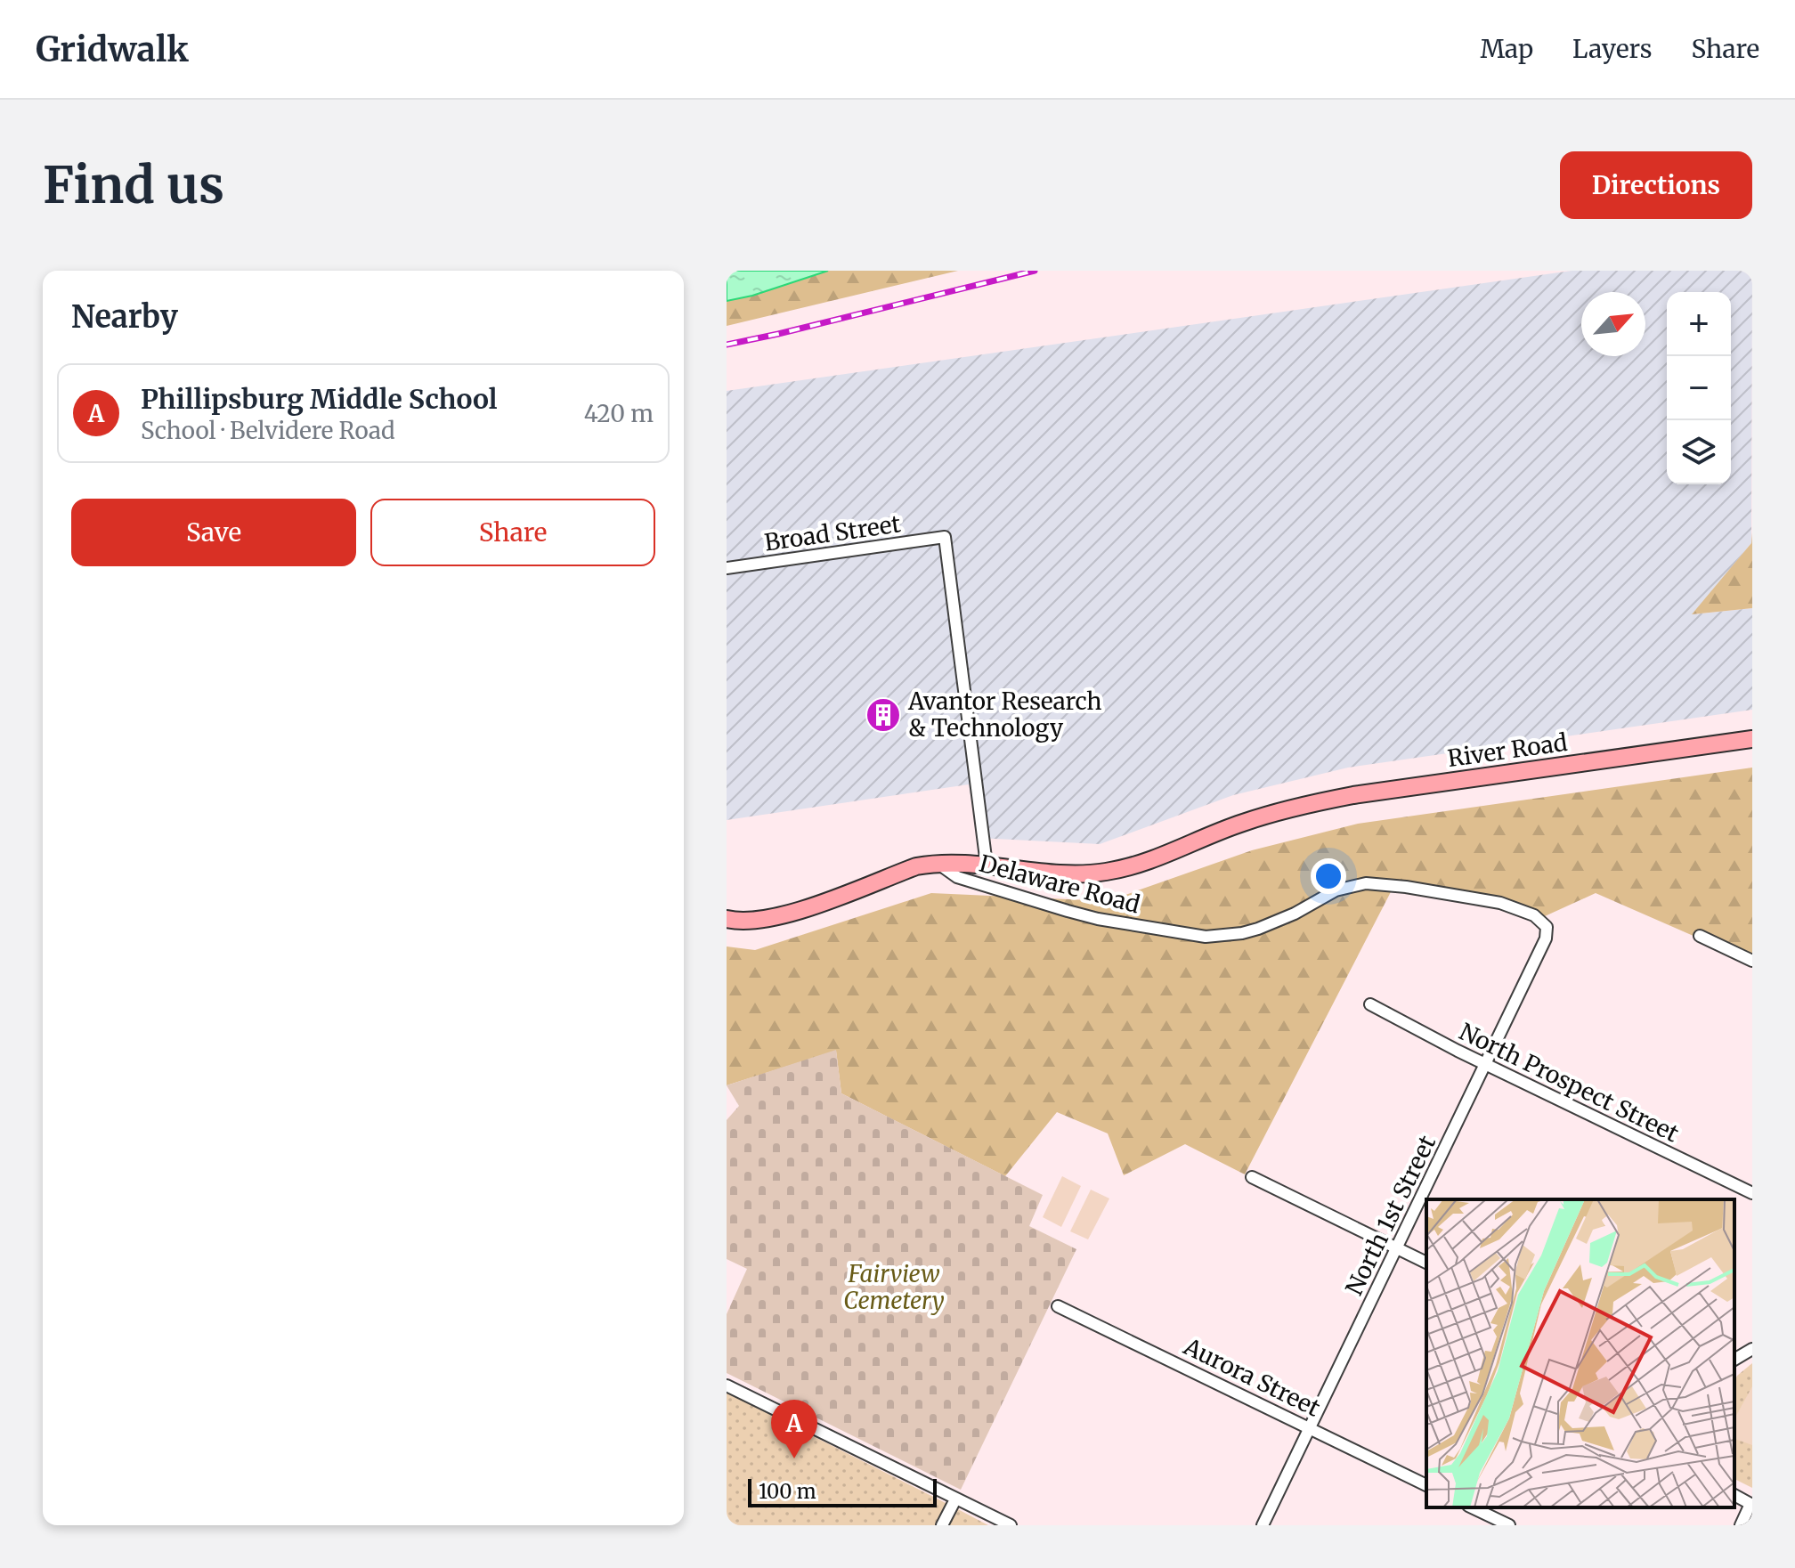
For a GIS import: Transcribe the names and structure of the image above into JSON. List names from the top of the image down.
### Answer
{
  "streets": {
    "street": [
      "Broad Street",
      "River Road",
      "Delaware Road",
      "North Prospect Street",
      "North 1st Street",
      "Aurora Street"
    ]
  },
  "crossings": [
    ["Broad Street", "River Road"],
    ["River Road", "Delaware Road"],
    ["Delaware Road", "North 1st Street"],
    ["North Prospect Street", "North 1st Street"],
    ["North 1st Street", "Aurora Street"]
  ],
  "parks": ["Fairview Cemetery"],
  "places": {
    "building": ["Avantor Research & Technology"]
  },
  "scale_bar": "100 m",
  "north": "top right",
  "page": {
    "header": "Gridwalk",
    "nav": ["Map", "Layers", "Share"],
    "buttons": [
      "Directions",
      ["Save", "Share"]
    ],
    "title": "Find us",
    "heading": "Nearby",
    "map_buttons": ["+", "−"],
    "list": [
      {
        "mark": "A",
        "name": "Phillipsburg Middle School",
        "note": "School · Belvidere Road",
        "value": "420 m"
      }
    ],
    "pins": "A",
    "scale": "100 m"
  }
}
